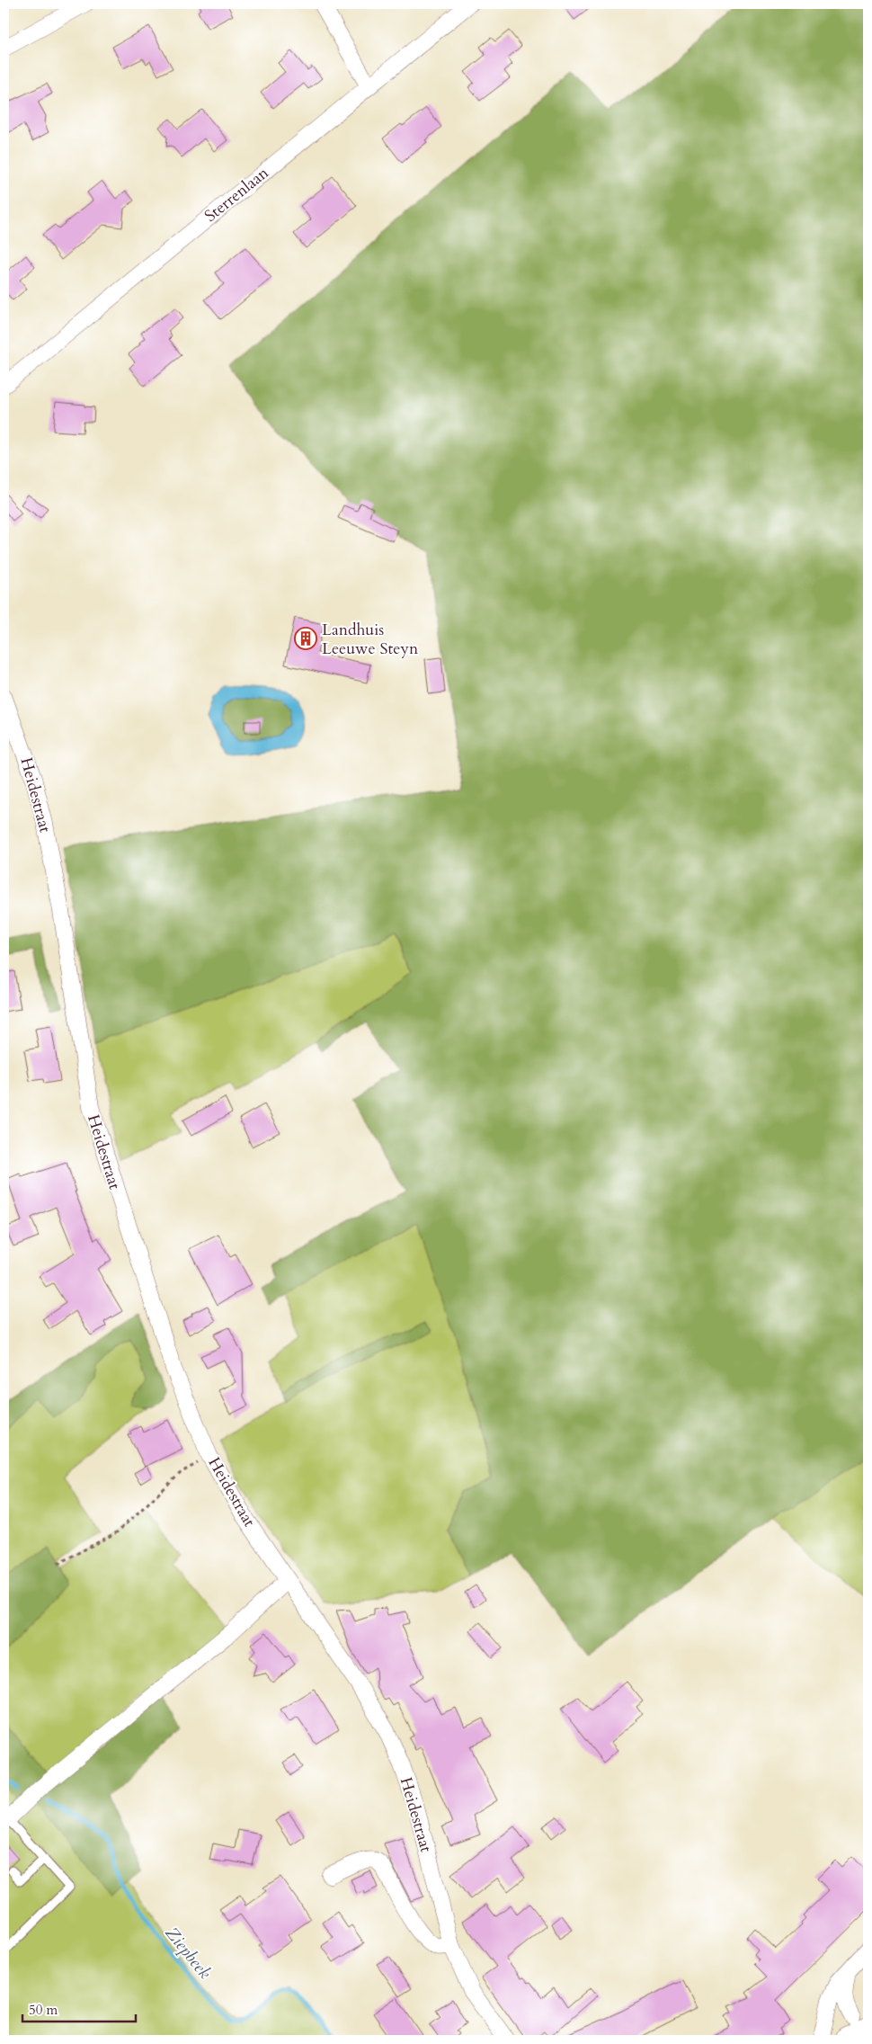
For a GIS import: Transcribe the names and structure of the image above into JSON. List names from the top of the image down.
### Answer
{
  "streets": {
    "street": ["Sterrenlaan", "Heidestraat"]
  },
  "water": ["Ziepbeek"],
  "places": {
    "building": ["Landhuis Leeuwe Steyn"]
  },
  "scale_bar": "50 m"
}
